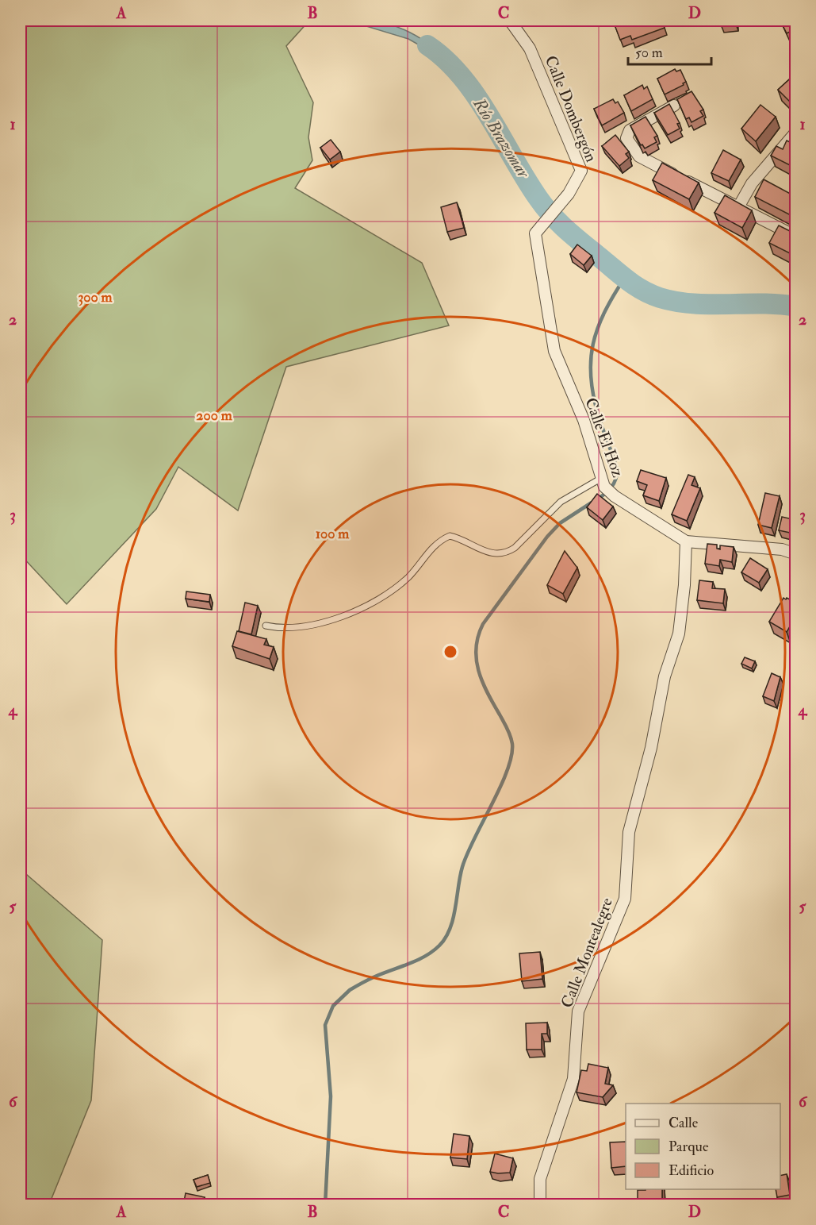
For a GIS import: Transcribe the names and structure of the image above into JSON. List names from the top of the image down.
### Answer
{
  "streets": {
    "street": ["Calle Dombergón", "Calle El Hoz", "Calle Montealegre"]
  },
  "crossings": [
    ["Calle Dombergón", "Calle El Hoz"],
    ["Calle El Hoz", "Calle Montealegre"]
  ],
  "water": ["Río Brazomar"],
  "legend": ["Calle", "Parque", "Edificio"],
  "scale_bar": "50 m",
  "grid": {
    "columns": [
      "A",
      "B",
      "C",
      "D"
    ],
    "rows": [
      "1",
      "2",
      "3",
      "4",
      "5",
      "6"
    ]
  },
  "rings": ["300 m", "200 m", "100 m"]
}
